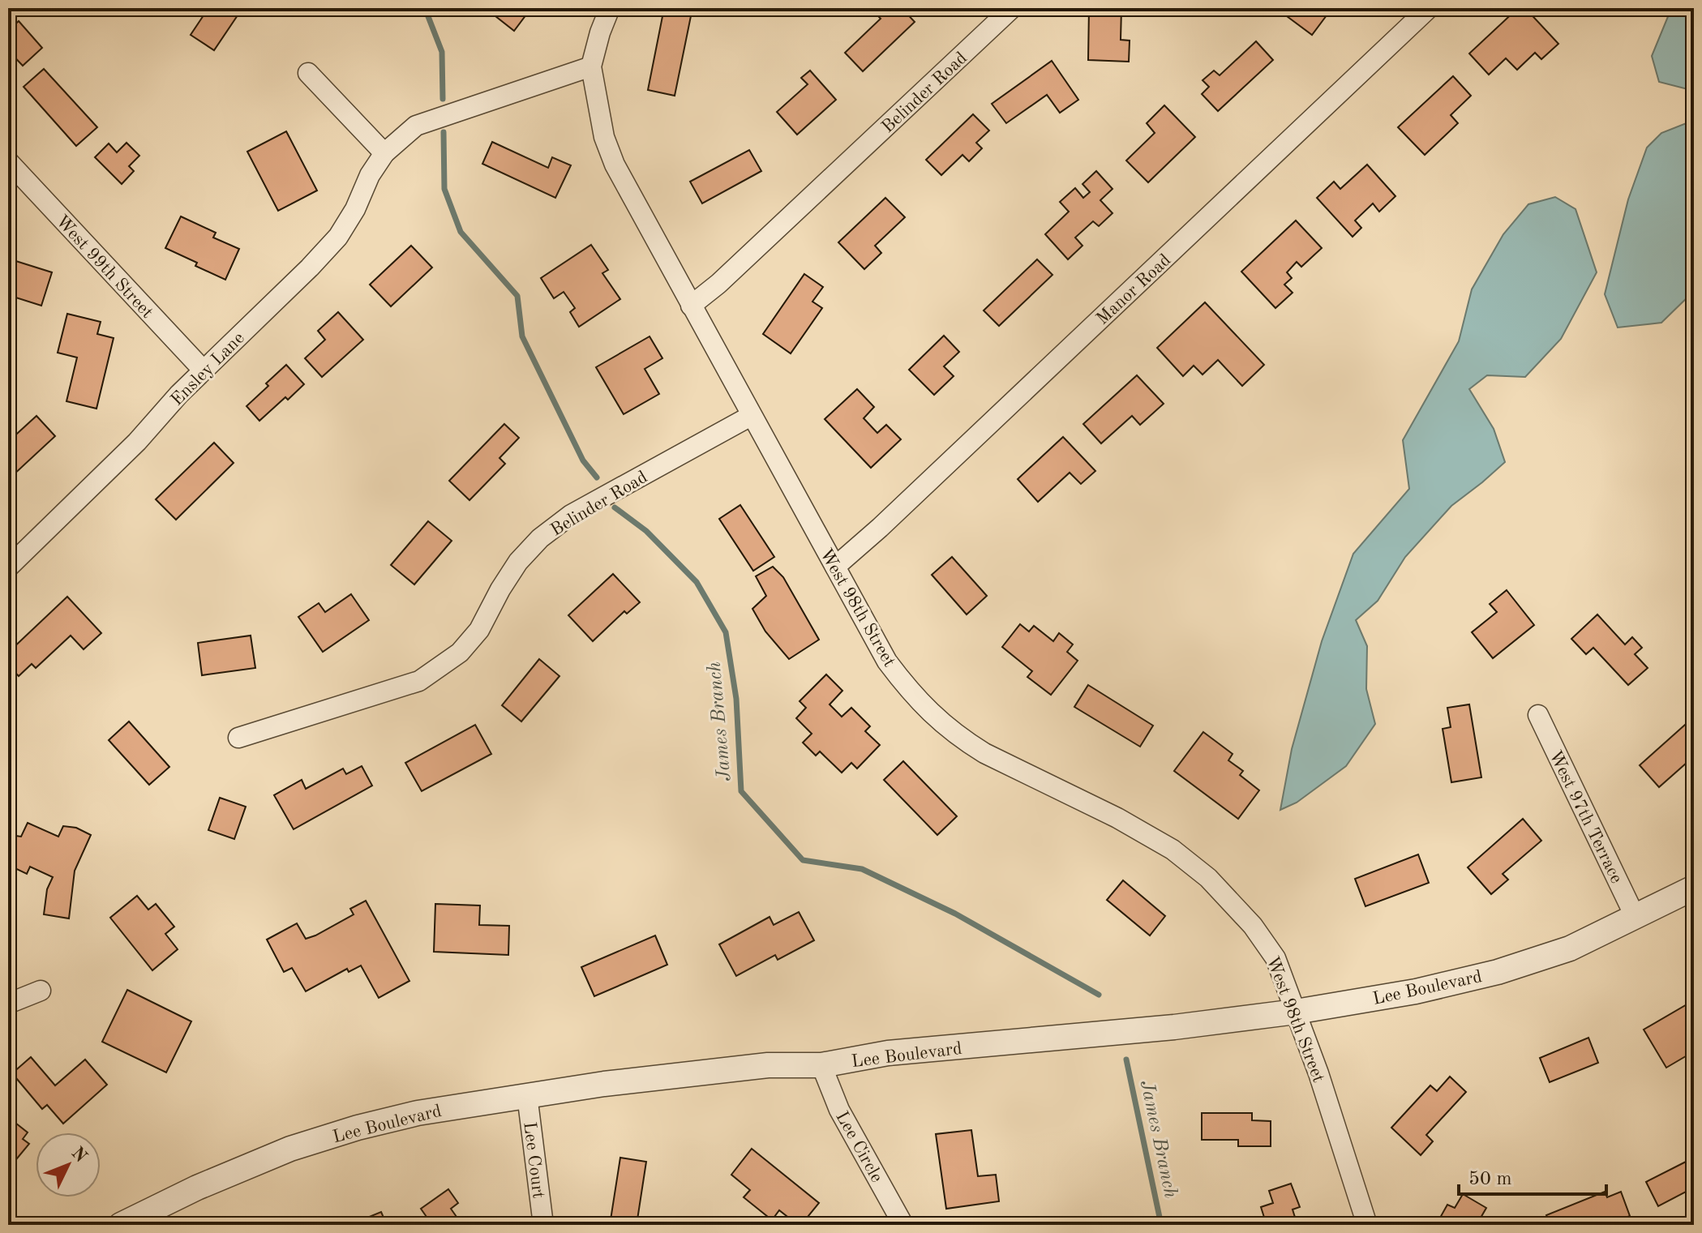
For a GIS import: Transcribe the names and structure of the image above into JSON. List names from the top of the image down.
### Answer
{
  "streets": {
    "street": [
      "Belinder Road",
      "West 99th Street",
      "Manor Road",
      "Ensley Lane",
      "West 98th Street",
      "West 97th Terrace",
      "Lee Boulevard",
      "Lee Circle",
      "Lee Court"
    ]
  },
  "crossings": [
    ["Belinder Road", "West 98th Street"],
    ["West 99th Street", "Ensley Lane"],
    ["Manor Road", "West 98th Street"],
    ["Ensley Lane", "West 98th Street"],
    ["West 98th Street", "Lee Boulevard"],
    ["West 97th Terrace", "Lee Boulevard"],
    ["Lee Boulevard", "Lee Circle"],
    ["Lee Boulevard", "Lee Court"]
  ],
  "water": ["James Branch"],
  "scale_bar": "50 m",
  "north": "top right"
}
